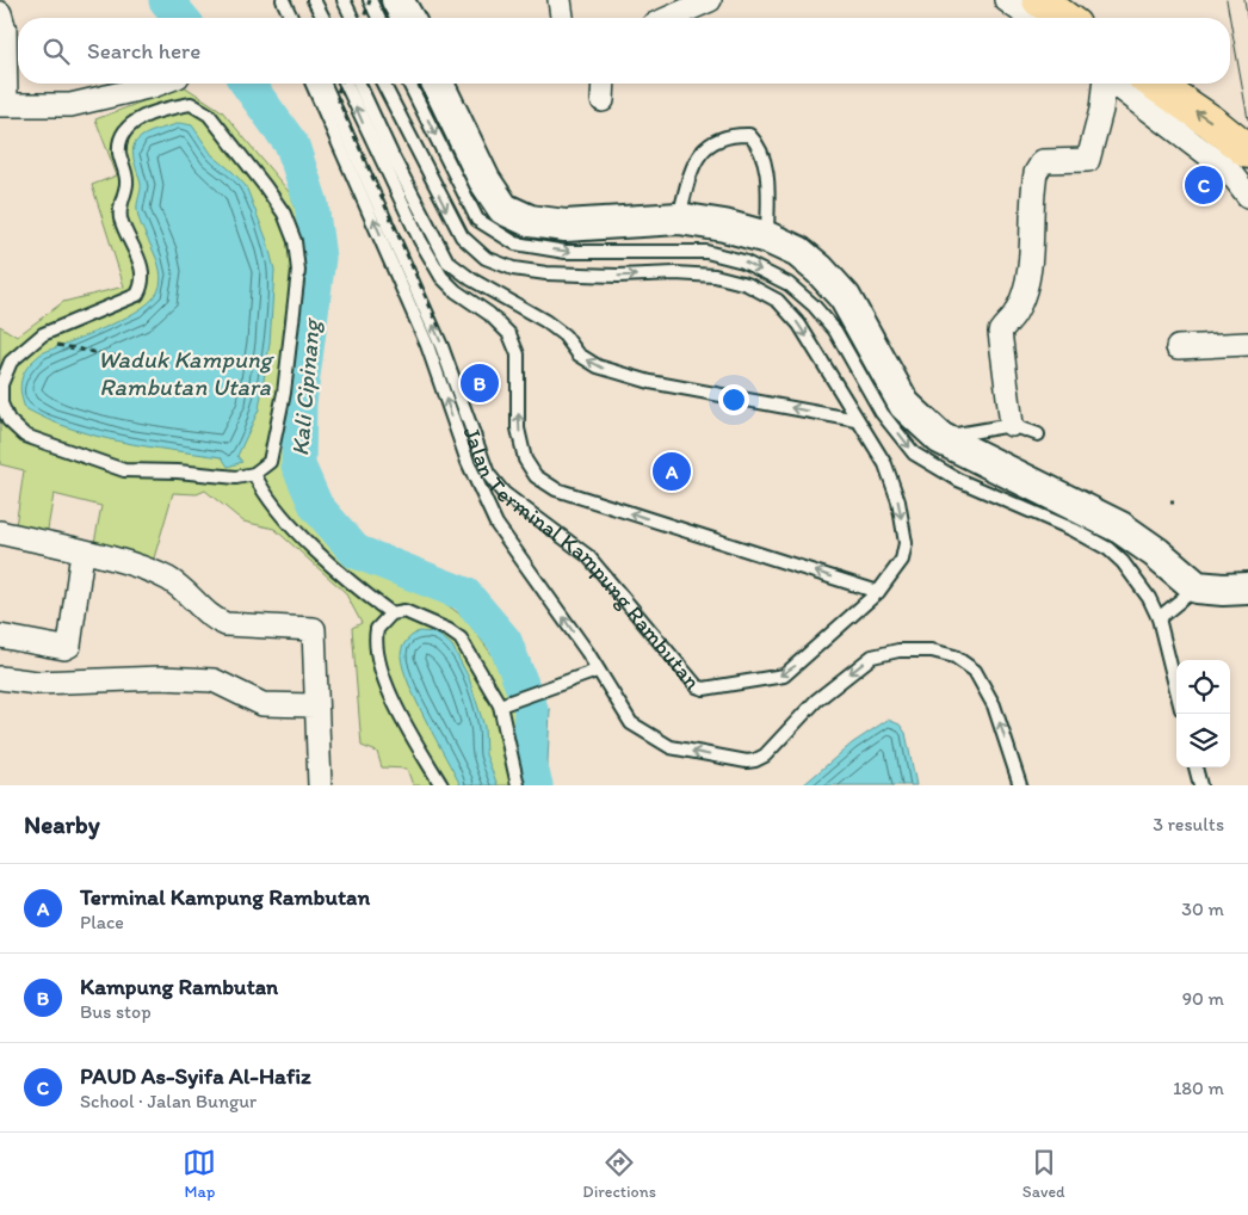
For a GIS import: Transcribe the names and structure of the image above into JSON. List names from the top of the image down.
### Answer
{
  "streets": {
    "lane": ["Jalan Terminal Kampung Rambutan"]
  },
  "water": ["Waduk Kampung Rambutan Utara", "Kali Cipinang"],
  "page": {
    "search": "Search here",
    "pins": ["C", "B", "A"],
    "heading": ["Nearby", "3 results"],
    "list": [
      {
        "mark": "A",
        "name": "Terminal Kampung Rambutan",
        "note": "Place",
        "value": "30 m"
      },
      {
        "mark": "B",
        "name": "Kampung Rambutan",
        "note": "Bus stop",
        "value": "90 m"
      },
      {
        "mark": "C",
        "name": "PAUD As-Syifa Al-Hafiz",
        "note": "School · Jalan Bungur",
        "value": "180 m"
      }
    ],
    "nav": ["Map", "Directions", "Saved"]
  }
}
